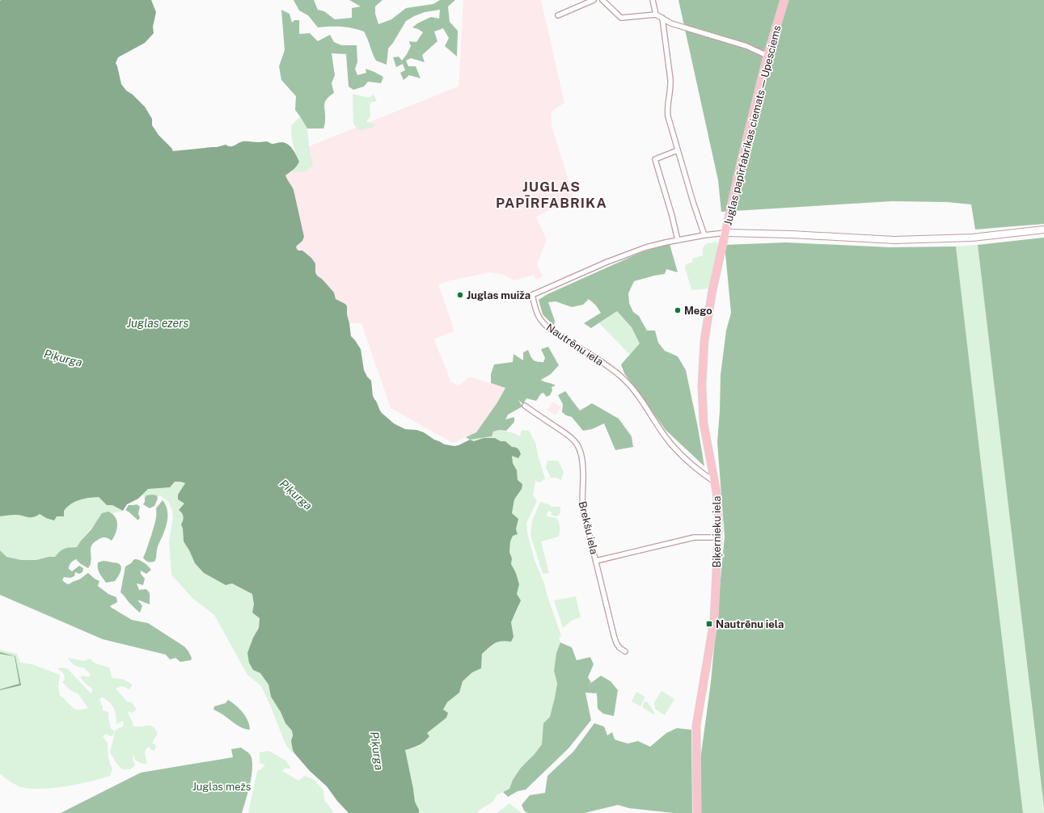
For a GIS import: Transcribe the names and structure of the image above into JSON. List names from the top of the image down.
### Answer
{
  "streets": {
    "main road": ["Juglas papīrfabrikas ciemats — Upesciems", "Biķernieku iela"],
    "street": ["Nautrēnu iela", "Brekšu iela"]
  },
  "crossings": [
    ["Juglas papīrfabrikas ciemats — Upesciems", "Nautrēnu iela"],
    ["Juglas papīrfabrikas ciemats — Upesciems", "Biķernieku iela"],
    ["Nautrēnu iela", "Biķernieku iela"],
    ["Brekšu iela", "Biķernieku iela"]
  ],
  "districts": ["JUGLAS PAPĪRFABRIKA"],
  "water": ["Juglas ezers", "Piķurga"],
  "parks": ["Juglas mežs"],
  "places": {
    "other": ["Juglas muiža", "Mego"],
    "transit": ["Nautrēnu iela"]
  }
}
